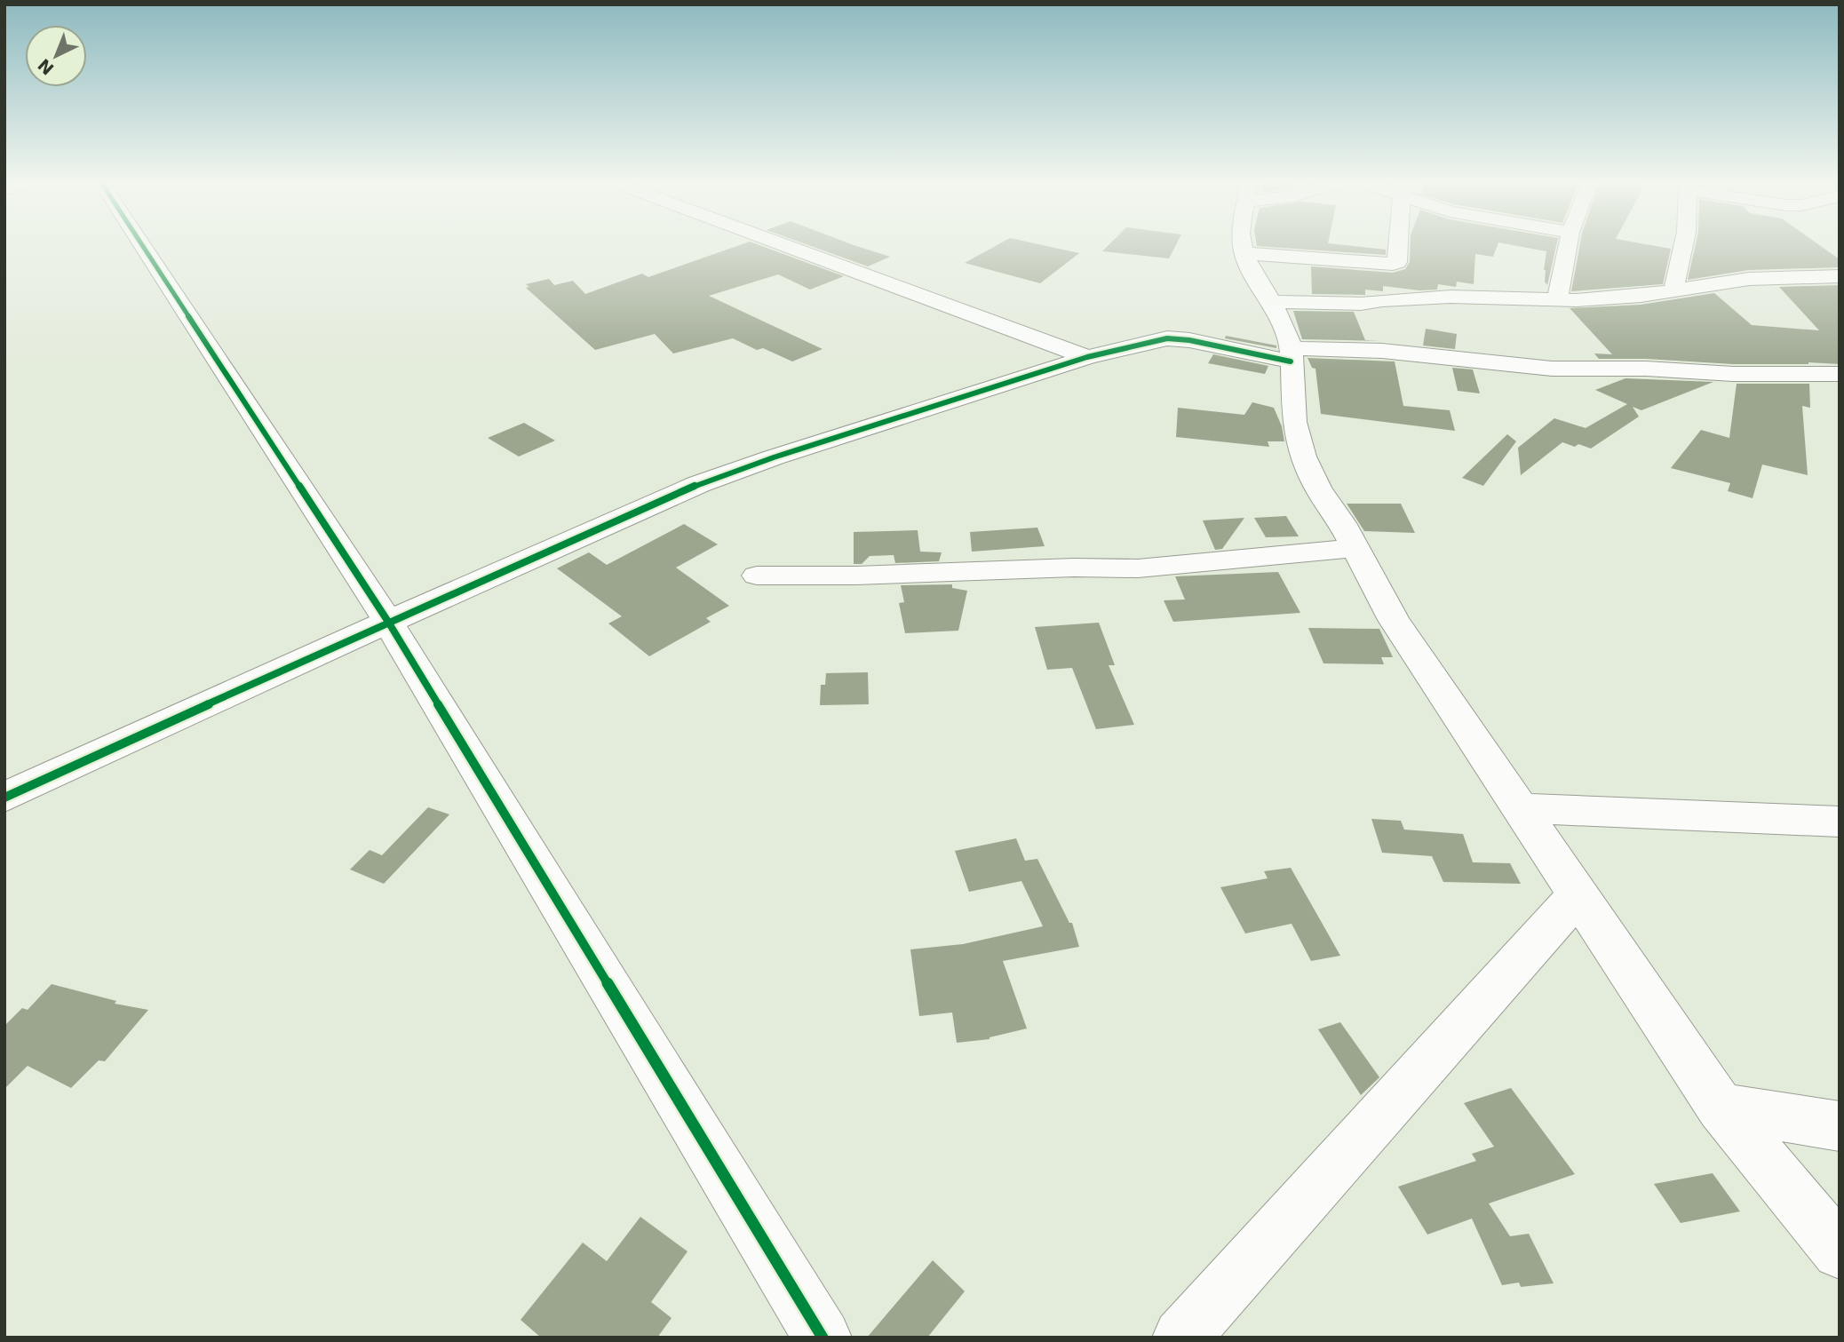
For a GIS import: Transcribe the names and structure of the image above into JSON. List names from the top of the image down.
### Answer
{
  "north": "bottom left"
}
